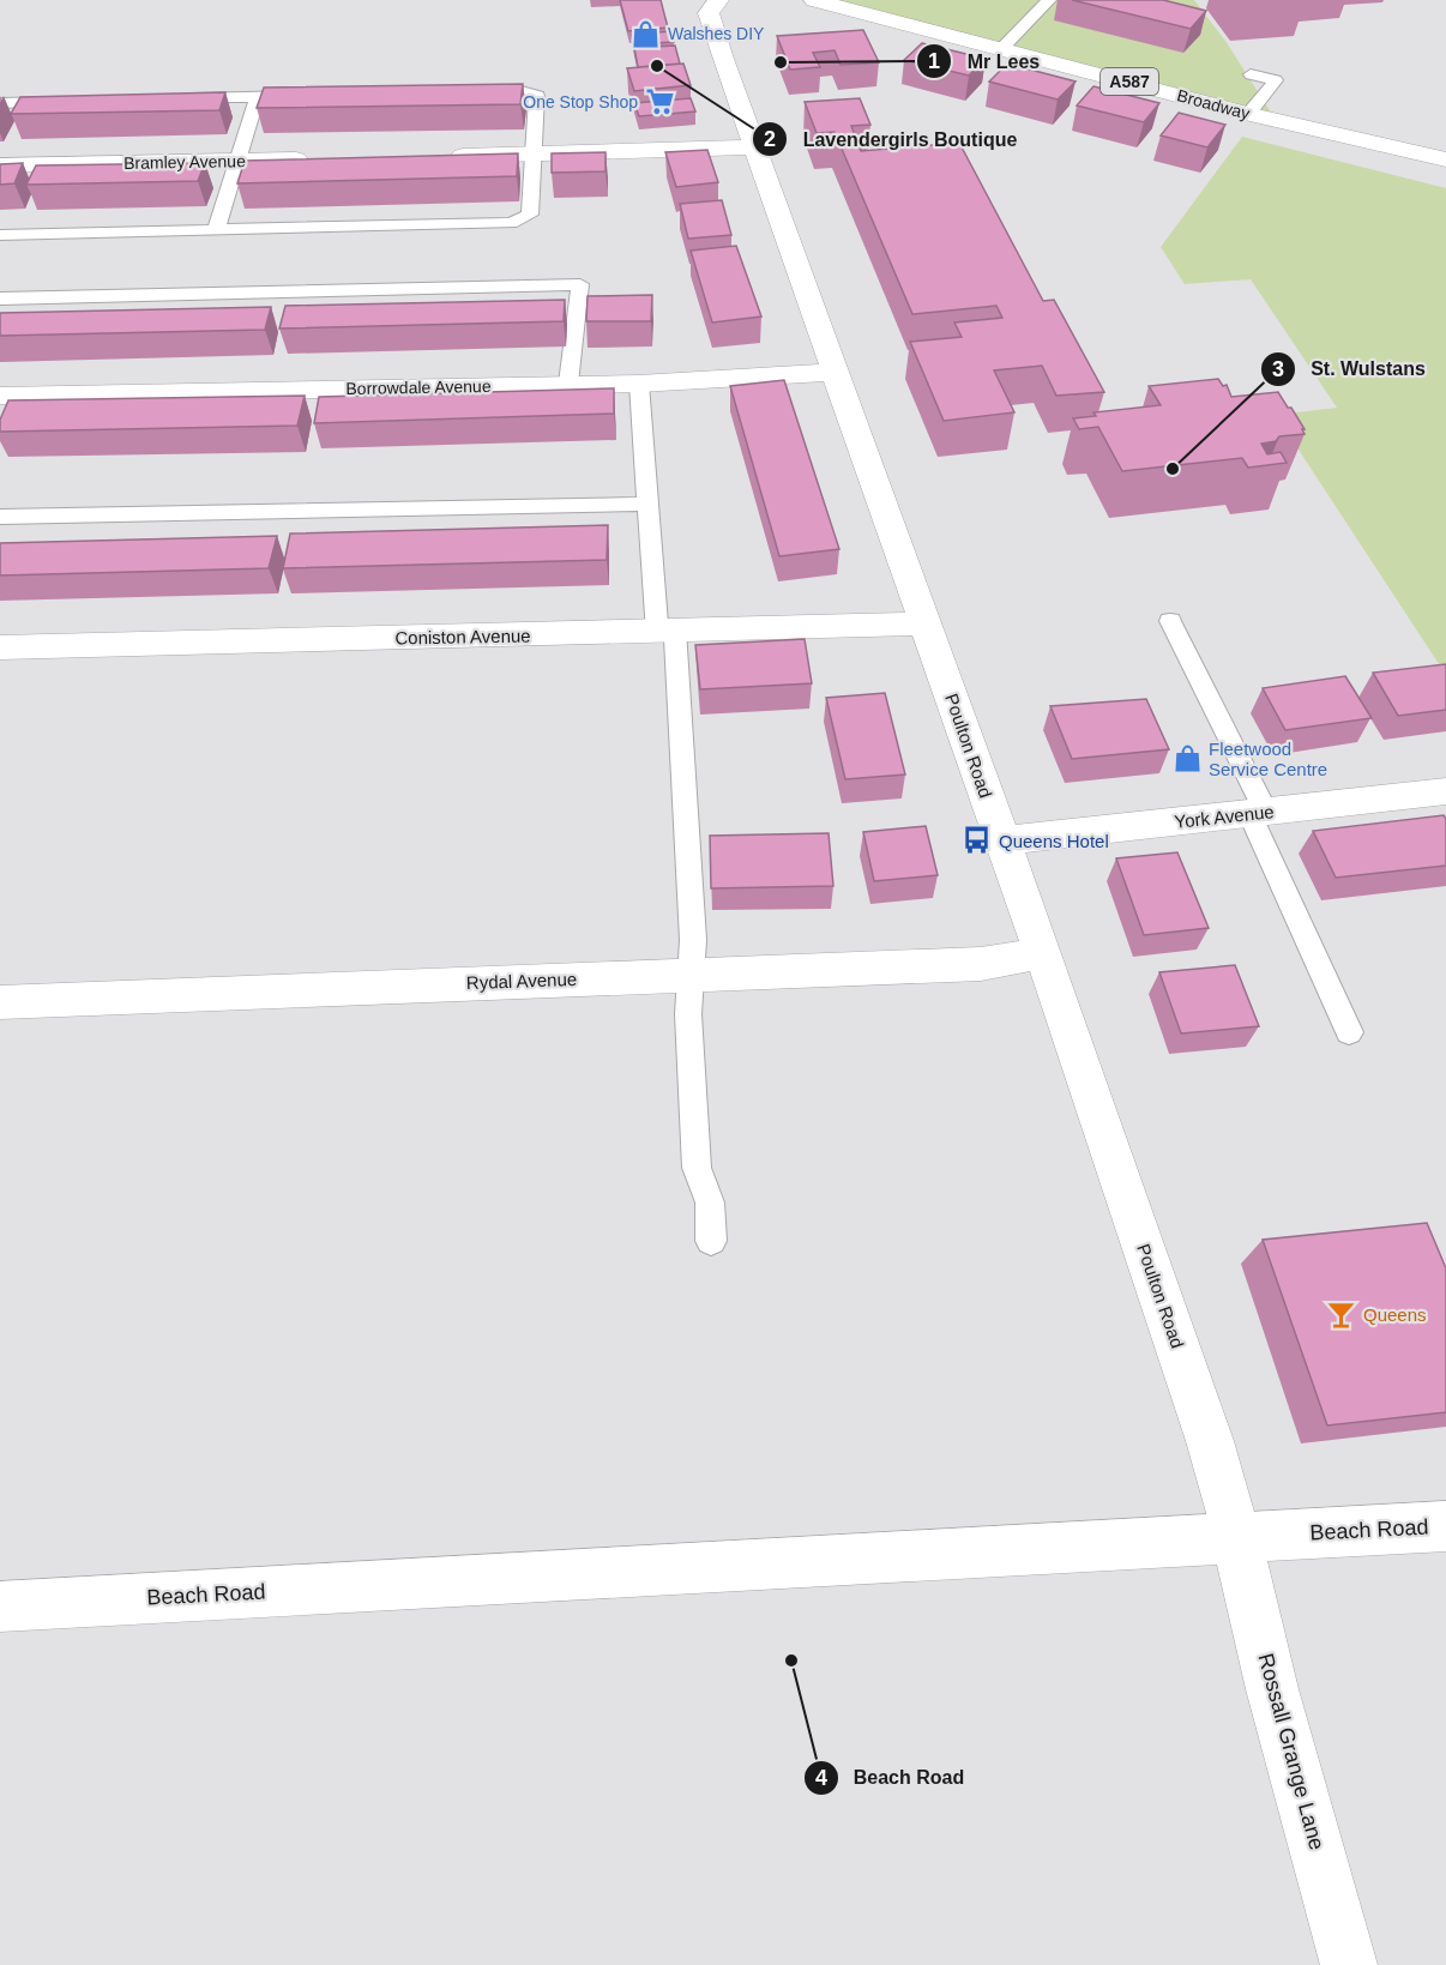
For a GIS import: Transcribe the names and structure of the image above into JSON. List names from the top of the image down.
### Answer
{
  "streets": {
    "street": [
      "A587",
      "Broadway",
      "Bramley Avenue",
      "Borrowdale Avenue",
      "Coniston Avenue",
      "Poulton Road",
      "York Avenue",
      "Rydal Avenue",
      "Beach Road",
      "Rossall Grange Lane"
    ]
  },
  "crossings": [
    ["Borrowdale Avenue", "Poulton Road"],
    ["Coniston Avenue", "Poulton Road"],
    ["Poulton Road", "York Avenue"],
    ["Poulton Road", "Rydal Avenue"],
    ["Poulton Road", "Beach Road"],
    ["Poulton Road", "Rossall Grange Lane"],
    ["Beach Road", "Rossall Grange Lane"]
  ],
  "places": {
    "shop": ["Walshes DIY", "Fleetwood Service Centre"],
    "other": [
      "Mr Lees",
      "Lavendergirls Boutique",
      "St. Wulstans",
      "Beach Road"
    ],
    "supermarket": ["One Stop Shop"],
    "bus stop": ["Queens Hotel"],
    "bar": ["Queens"]
  }
}
